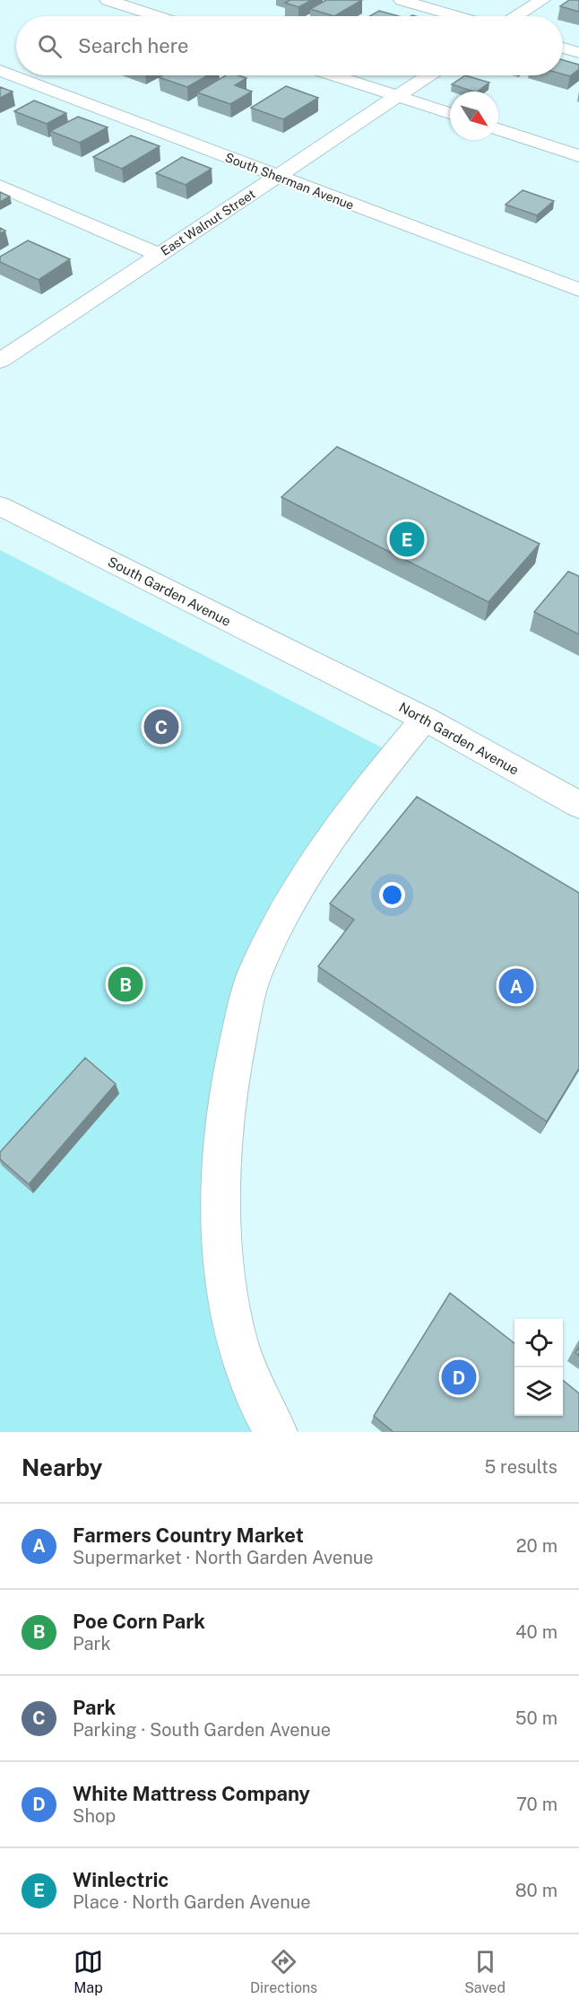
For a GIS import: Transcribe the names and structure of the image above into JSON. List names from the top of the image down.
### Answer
{
  "streets": {
    "street": [
      "South Sherman Avenue",
      "East Walnut Street",
      "South Garden Avenue",
      "North Garden Avenue"
    ]
  },
  "crossings": [
    ["South Sherman Avenue", "East Walnut Street"],
    ["South Garden Avenue", "North Garden Avenue"]
  ],
  "north": "bottom right",
  "page": {
    "search": "Search here",
    "pins": [
      "E",
      "C",
      "B",
      "A",
      "D"
    ],
    "heading": ["Nearby", "5 results"],
    "list": [
      {
        "mark": "A",
        "name": "Farmers Country Market",
        "note": "Supermarket · North Garden Avenue",
        "value": "20 m"
      },
      {
        "mark": "B",
        "name": "Poe Corn Park",
        "note": "Park",
        "value": "40 m"
      },
      {
        "mark": "C",
        "name": "Park",
        "note": "Parking · South Garden Avenue",
        "value": "50 m"
      },
      {
        "mark": "D",
        "name": "White Mattress Company",
        "note": "Shop",
        "value": "70 m"
      },
      {
        "mark": "E",
        "name": "Winlectric",
        "note": "Place · North Garden Avenue",
        "value": "80 m"
      }
    ],
    "nav": ["Map", "Directions", "Saved"]
  }
}
